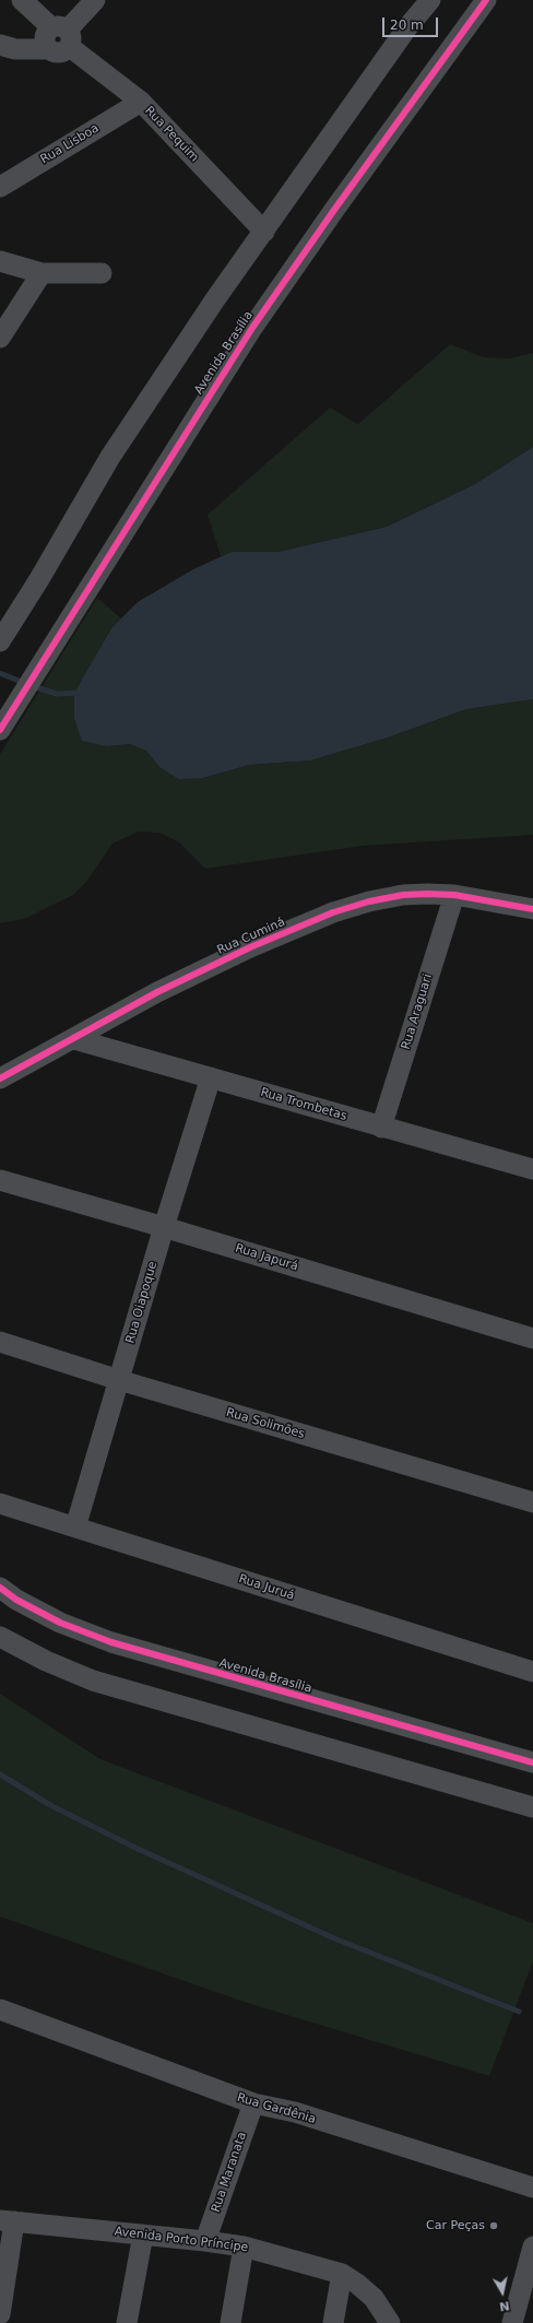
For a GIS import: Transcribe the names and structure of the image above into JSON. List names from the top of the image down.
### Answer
{
  "streets": {
    "street": [
      "Rua Pequim",
      "Rua Lisboa",
      "Avenida Brasília",
      "Rua Cuminá",
      "Rua Araguari",
      "Rua Trombetas",
      "Rua Japurá",
      "Rua Oiapoque",
      "Rua Solimões",
      "Rua Juruá",
      "Rua Gardênia",
      "Rua Maranata",
      "Avenida Porto Príncipe"
    ]
  },
  "crossings": [
    ["Rua Pequim", "Rua Lisboa"],
    ["Rua Cuminá", "Rua Araguari"],
    ["Rua Cuminá", "Rua Trombetas"],
    ["Rua Araguari", "Rua Trombetas"],
    ["Rua Trombetas", "Rua Oiapoque"],
    ["Rua Japurá", "Rua Oiapoque"],
    ["Rua Oiapoque", "Rua Solimões"],
    ["Rua Oiapoque", "Rua Juruá"],
    ["Rua Gardênia", "Rua Maranata"],
    ["Rua Maranata", "Avenida Porto Príncipe"]
  ],
  "places": ["Car Peças"],
  "scale_bar": "20 m",
  "north": "bottom"
}
